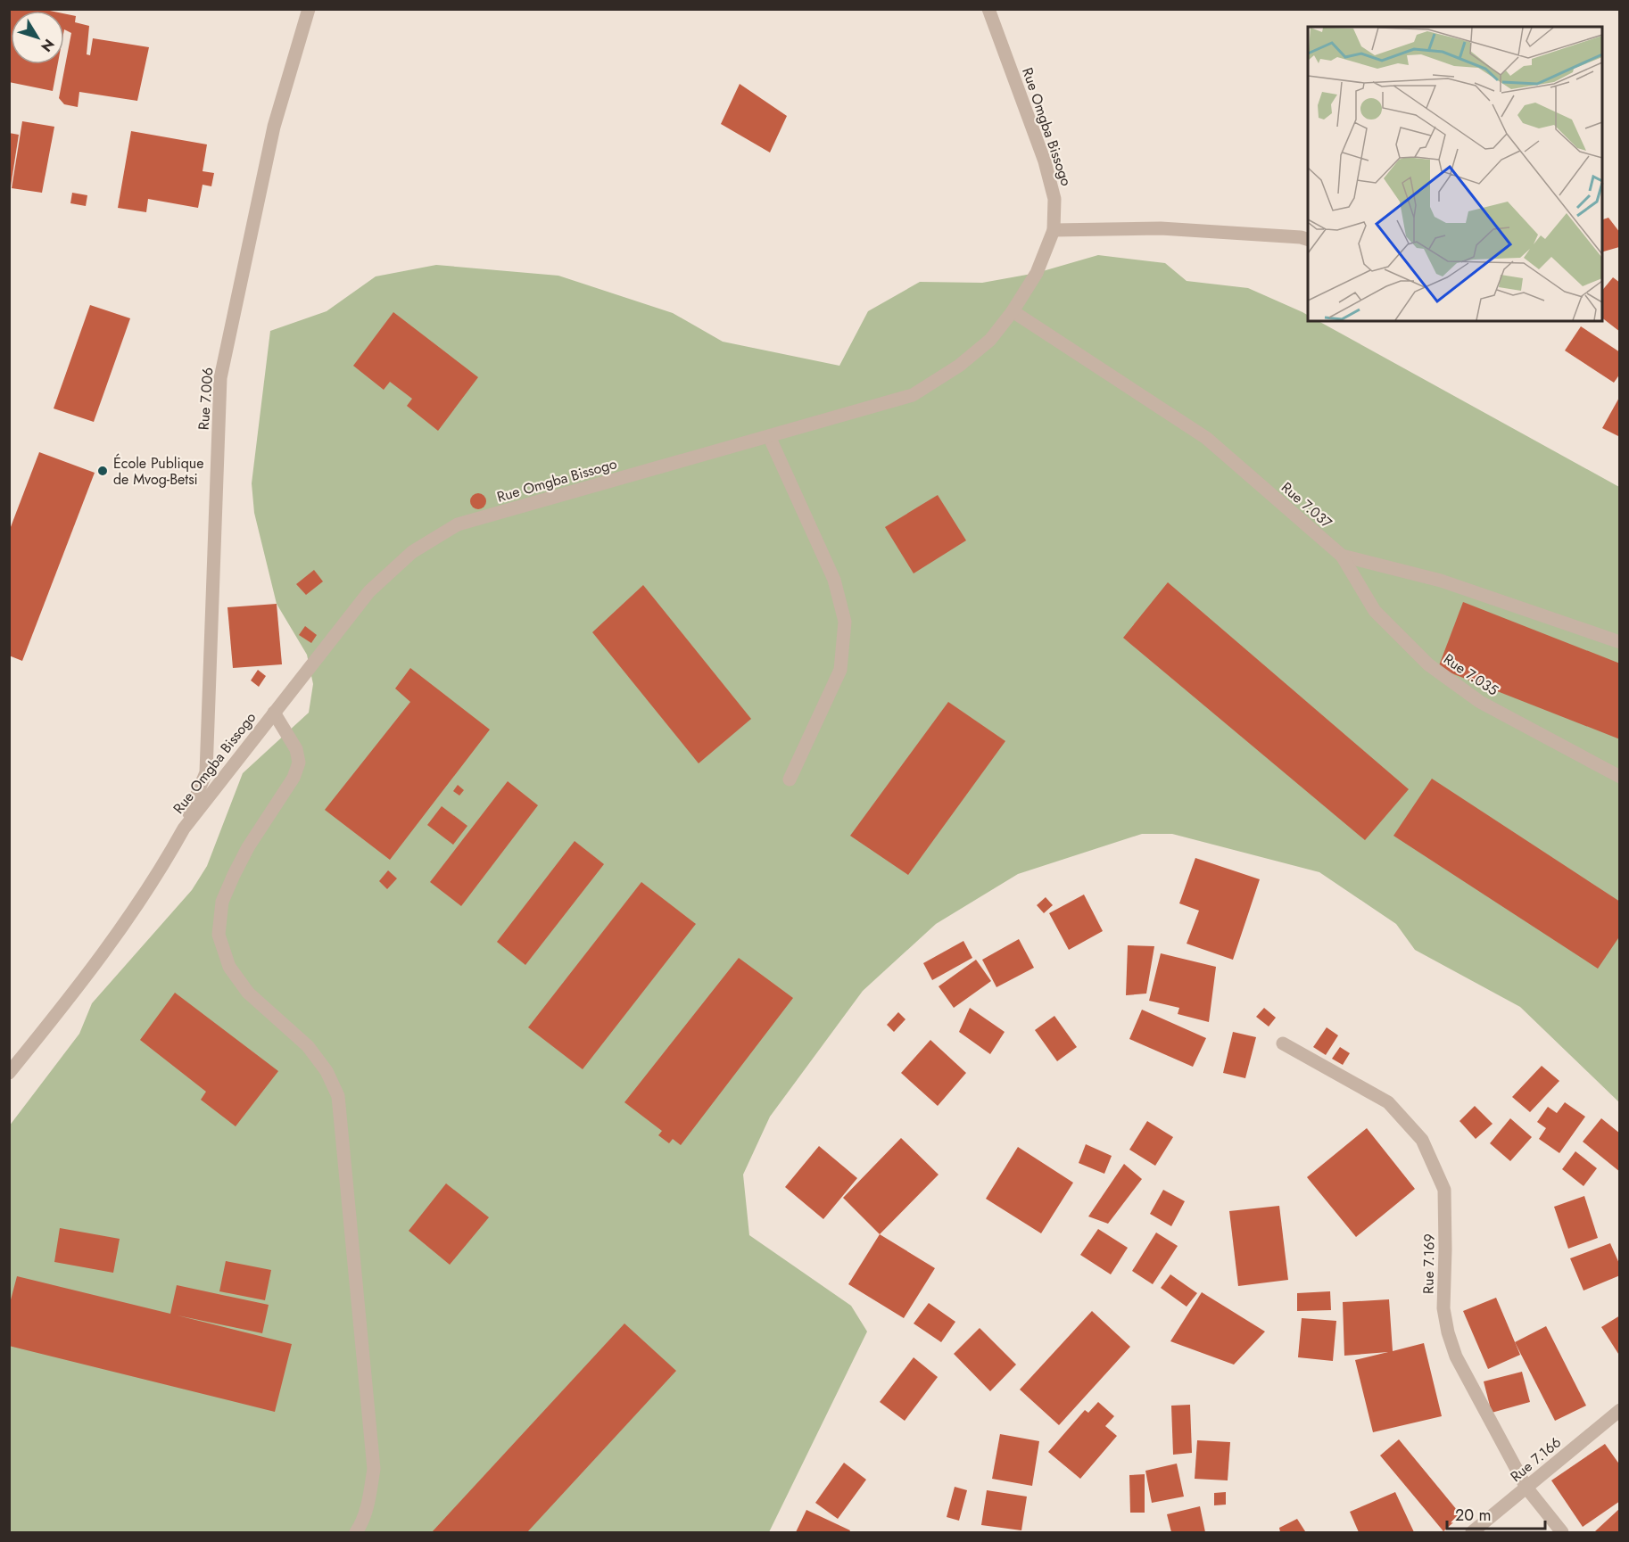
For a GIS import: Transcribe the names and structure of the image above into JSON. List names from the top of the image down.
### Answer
{
  "streets": {
    "street": [
      "Rue Omgba Bissogo",
      "Rue 7.006",
      "Rue 7.037",
      "Rue 7.035",
      "Rue 7.169",
      "Rue 7.166"
    ]
  },
  "crossings": [
    ["Rue Omgba Bissogo", "Rue 7.006"],
    ["Rue Omgba Bissogo", "Rue 7.037"],
    ["Rue 7.037", "Rue 7.035"],
    ["Rue 7.169", "Rue 7.166"]
  ],
  "places": ["École Publique de Mvog-Betsi"],
  "scale_bar": "20 m",
  "north": "bottom right"
}
